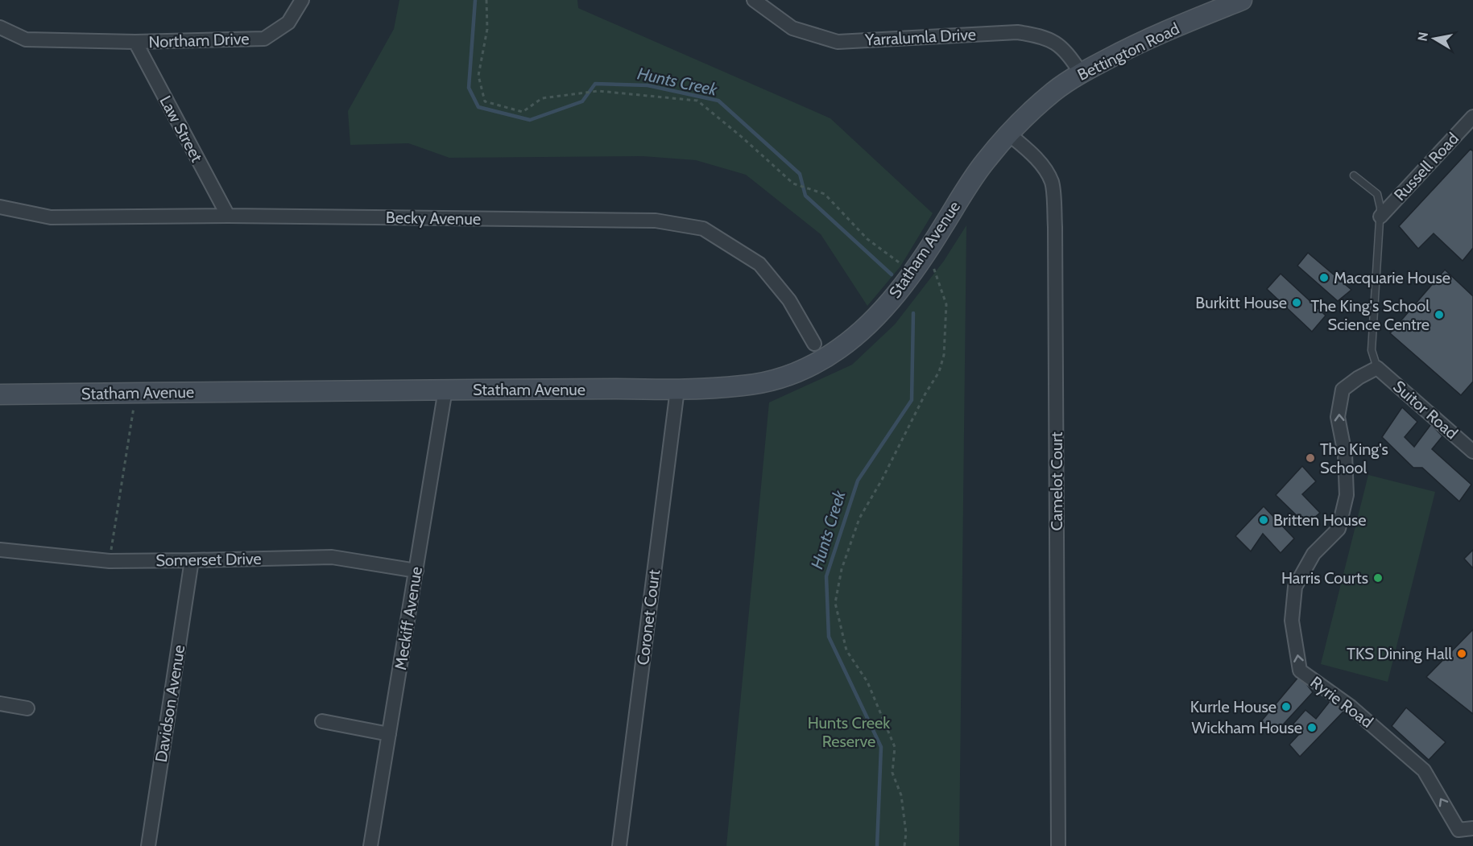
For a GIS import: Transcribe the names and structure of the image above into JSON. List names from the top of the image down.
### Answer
{
  "streets": {
    "main road": ["Bettington Road", "Statham Avenue"],
    "street": [
      "Yarralumla Drive",
      "Northam Drive",
      "Law Street",
      "Russell Road",
      "Becky Avenue",
      "Suitor Road",
      "Camelot Court",
      "Somerset Drive",
      "Coronet Court",
      "Meckiff Avenue",
      "Ryrie Road",
      "Davidson Avenue"
    ]
  },
  "crossings": [
    ["Yarralumla Drive", "Bettington Road"],
    ["Northam Drive", "Law Street"],
    ["Bettington Road", "Statham Avenue"],
    ["Bettington Road", "Camelot Court"],
    ["Law Street", "Becky Avenue"],
    ["Statham Avenue", "Coronet Court"],
    ["Statham Avenue", "Meckiff Avenue"],
    ["Suitor Road", "Ryrie Road"],
    ["Somerset Drive", "Meckiff Avenue"],
    ["Somerset Drive", "Davidson Avenue"]
  ],
  "one_way": ["Ryrie Road"],
  "water": ["Hunts Creek"],
  "parks": ["Hunts Creek Reserve"],
  "places": [
    "Macquarie House",
    "Burkitt House",
    "The King's School Science Centre",
    "The King's School",
    "Britten House",
    "Harris Courts",
    "TKS Dining Hall",
    "Kurrle House",
    "Wickham House"
  ],
  "north": "left"
}
